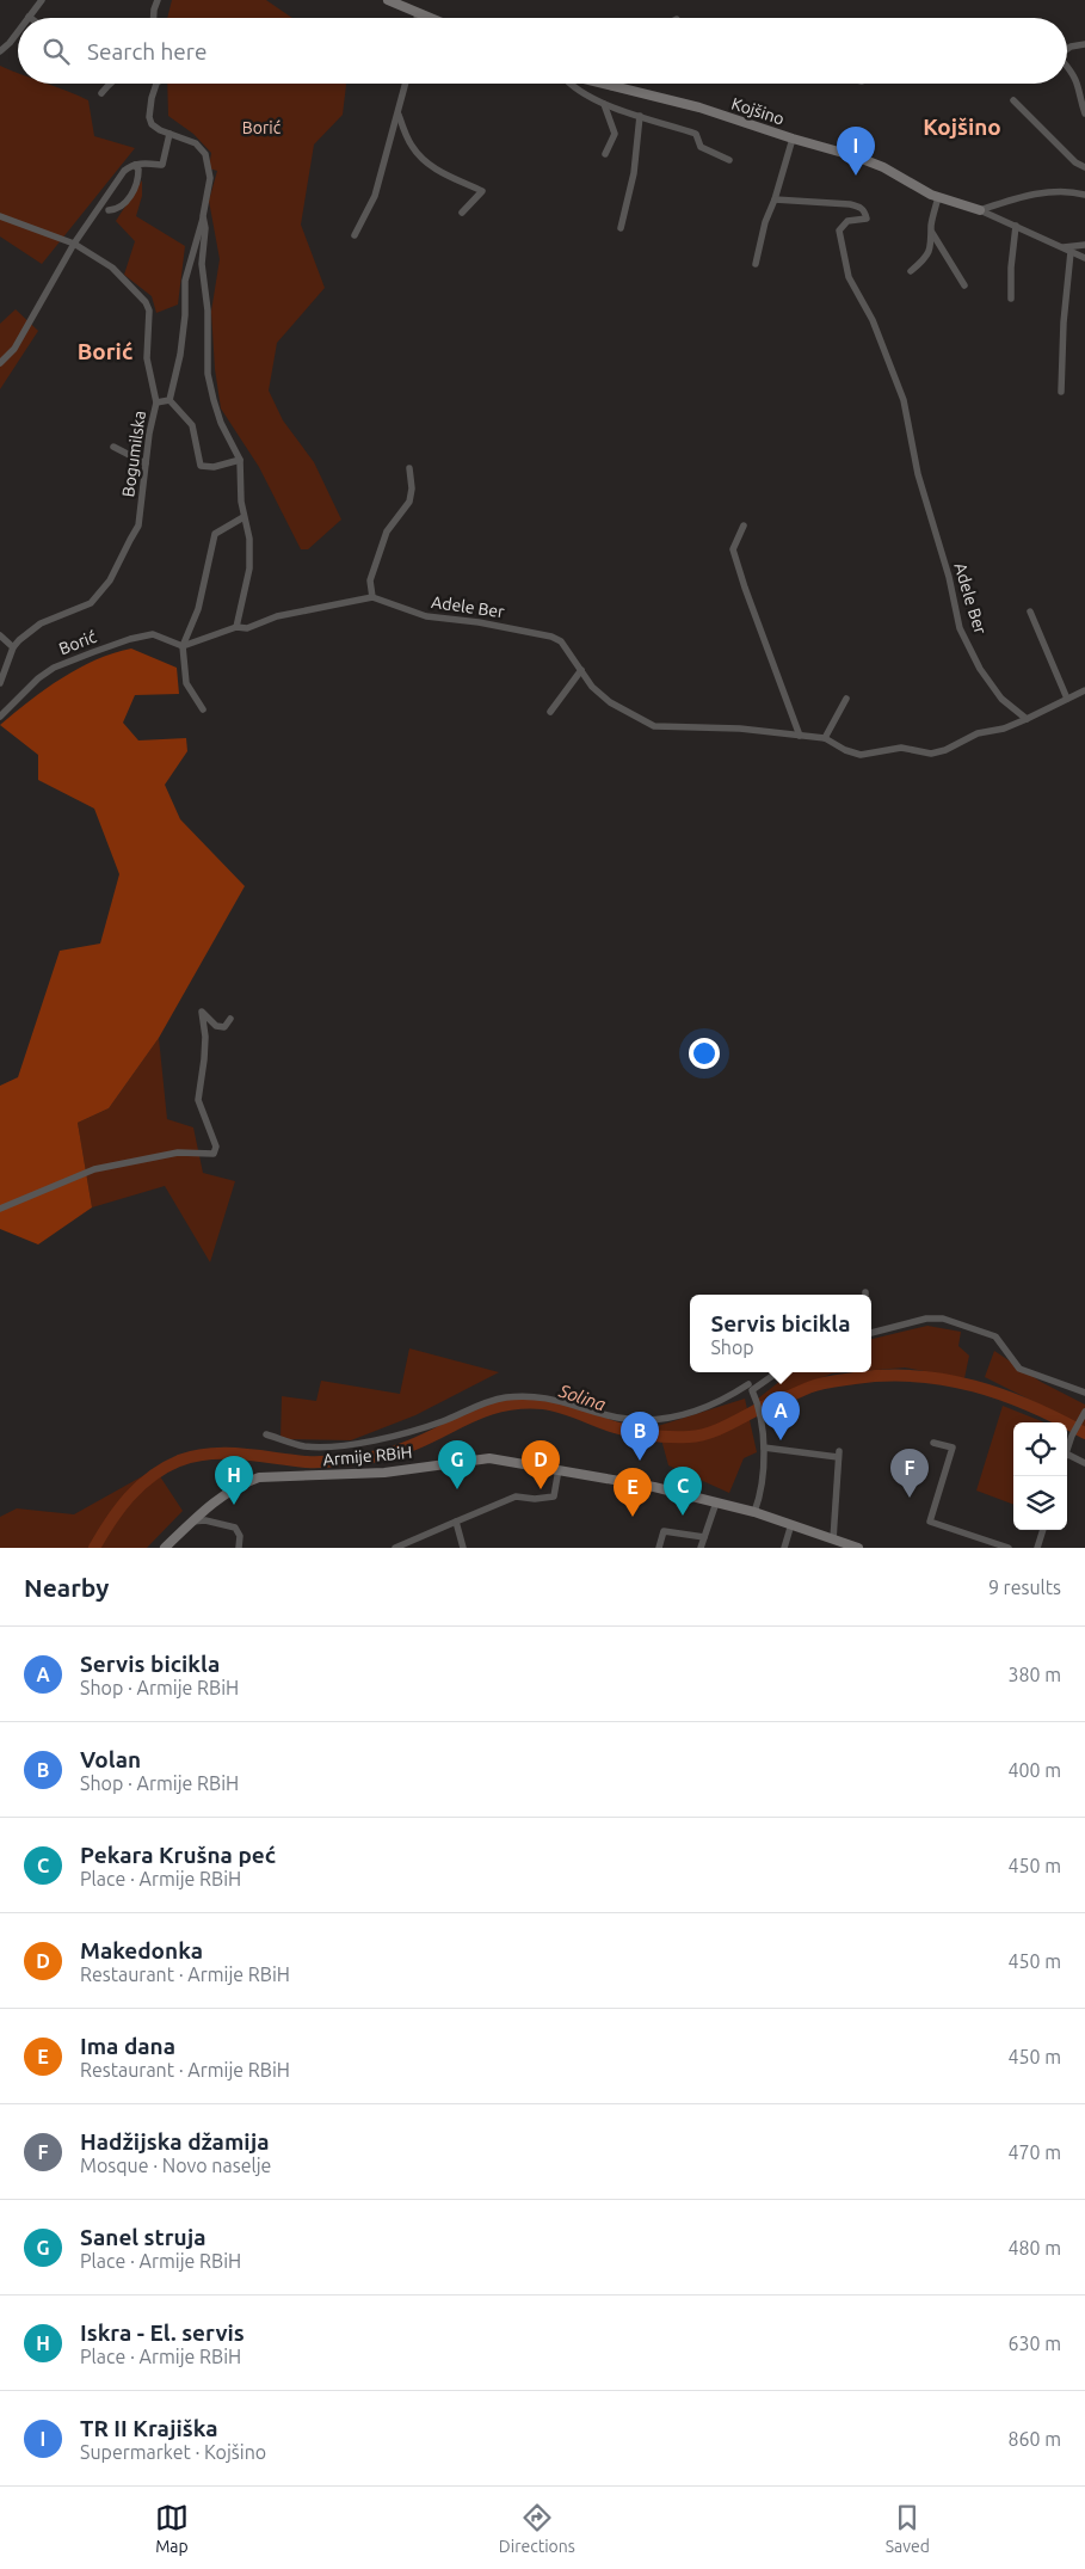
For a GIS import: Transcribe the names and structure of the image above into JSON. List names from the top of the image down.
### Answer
{
  "streets": {
    "main road": ["Kojšino", "Armije RBiH"],
    "street": ["Bogumilska", "Adele Ber", "Borić"]
  },
  "districts": ["Kojšino", "Borić"],
  "water": ["Solina"],
  "parks": ["Borić"],
  "page": {
    "search": "Search here",
    "pins": [
      "I",
      "A",
      "B",
      "D",
      "G",
      "F",
      "H",
      "C",
      "E"
    ],
    "popup": ["Servis bicikla", "Shop"],
    "heading": ["Nearby", "9 results"],
    "list": [
      {
        "mark": "A",
        "name": "Servis bicikla",
        "note": "Shop · Armije RBiH",
        "value": "380 m"
      },
      {
        "mark": "B",
        "name": "Volan",
        "note": "Shop · Armije RBiH",
        "value": "400 m"
      },
      {
        "mark": "C",
        "name": "Pekara Krušna peć",
        "note": "Place · Armije RBiH",
        "value": "450 m"
      },
      {
        "mark": "D",
        "name": "Makedonka",
        "note": "Restaurant · Armije RBiH",
        "value": "450 m"
      },
      {
        "mark": "E",
        "name": "Ima dana",
        "note": "Restaurant · Armije RBiH",
        "value": "450 m"
      },
      {
        "mark": "F",
        "name": "Hadžijska džamija",
        "note": "Mosque · Novo naselje",
        "value": "470 m"
      },
      {
        "mark": "G",
        "name": "Sanel struja",
        "note": "Place · Armije RBiH",
        "value": "480 m"
      },
      {
        "mark": "H",
        "name": "Iskra - El. servis",
        "note": "Place · Armije RBiH",
        "value": "630 m"
      },
      {
        "mark": "I",
        "name": "TR II Krajiška",
        "note": "Supermarket · Kojšino",
        "value": "860 m"
      }
    ],
    "nav": ["Map", "Directions", "Saved"]
  }
}
